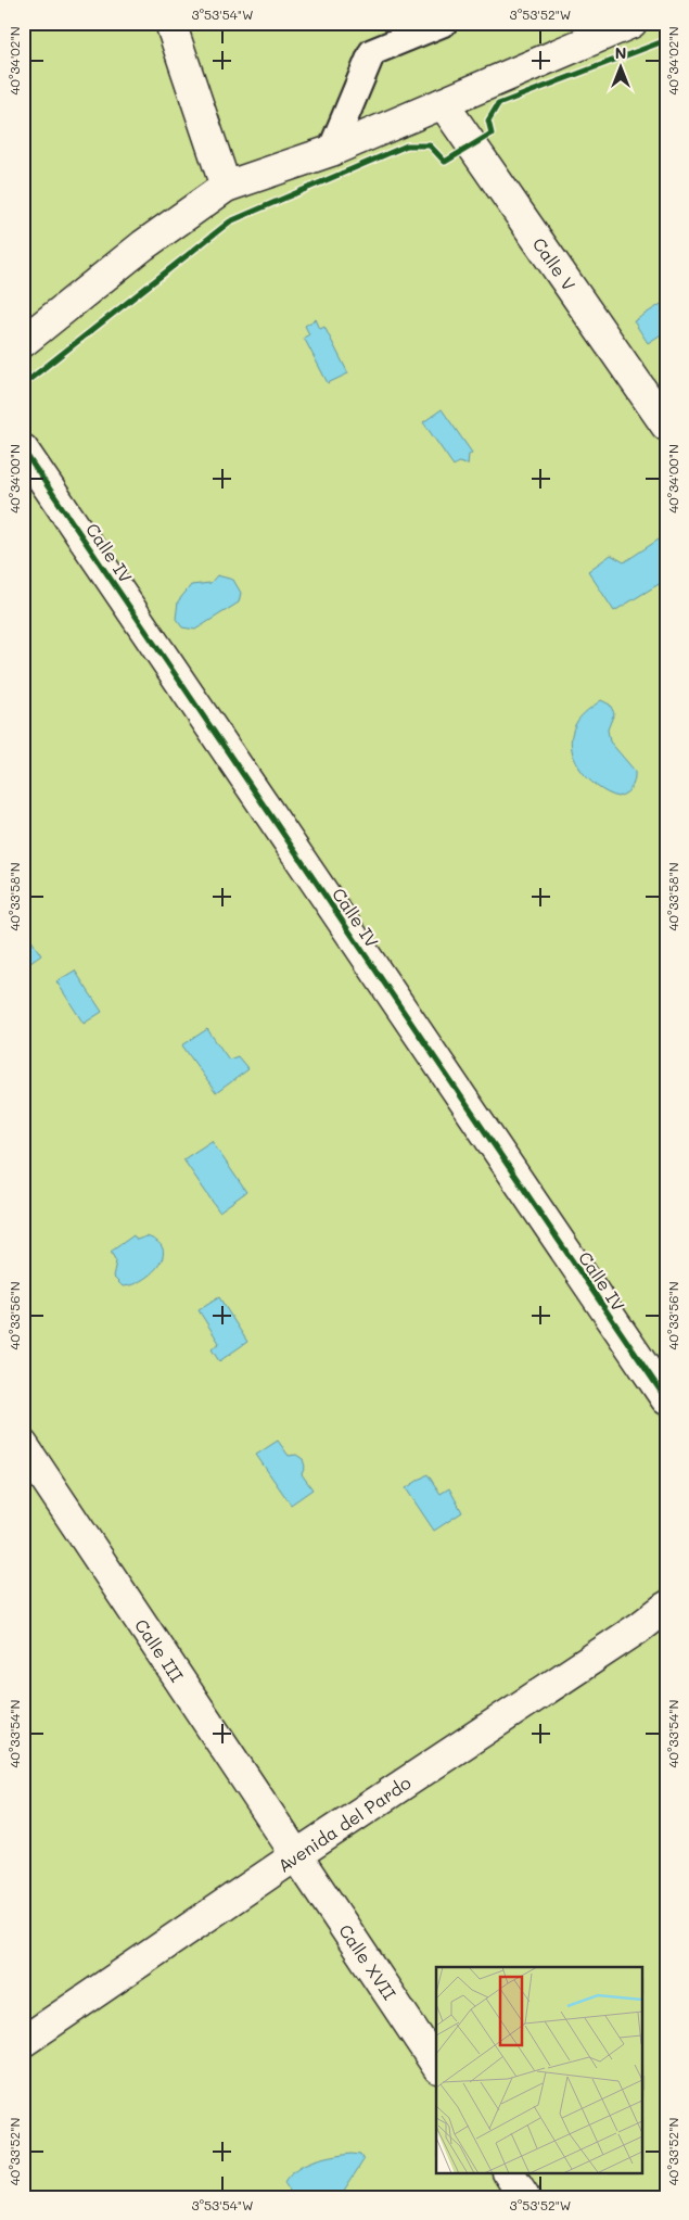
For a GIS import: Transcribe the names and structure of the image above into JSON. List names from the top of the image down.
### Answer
{
  "streets": {
    "street": [
      "Calle V",
      "Calle IV",
      "Calle III",
      "Avenida del Pardo",
      "Calle XVII"
    ]
  },
  "crossings": [
    ["Calle III", "Avenida del Pardo"],
    ["Calle III", "Calle XVII"],
    ["Avenida del Pardo", "Calle XVII"]
  ],
  "north": "top",
  "coordinates": [
    "3°53'54\"W",
    "3°53'52\"W",
    "40°34'02\"N",
    "40°34'00\"N",
    "40°33'58\"N",
    "40°33'56\"N",
    "40°33'54\"N",
    "40°33'52\"N"
  ]
}
